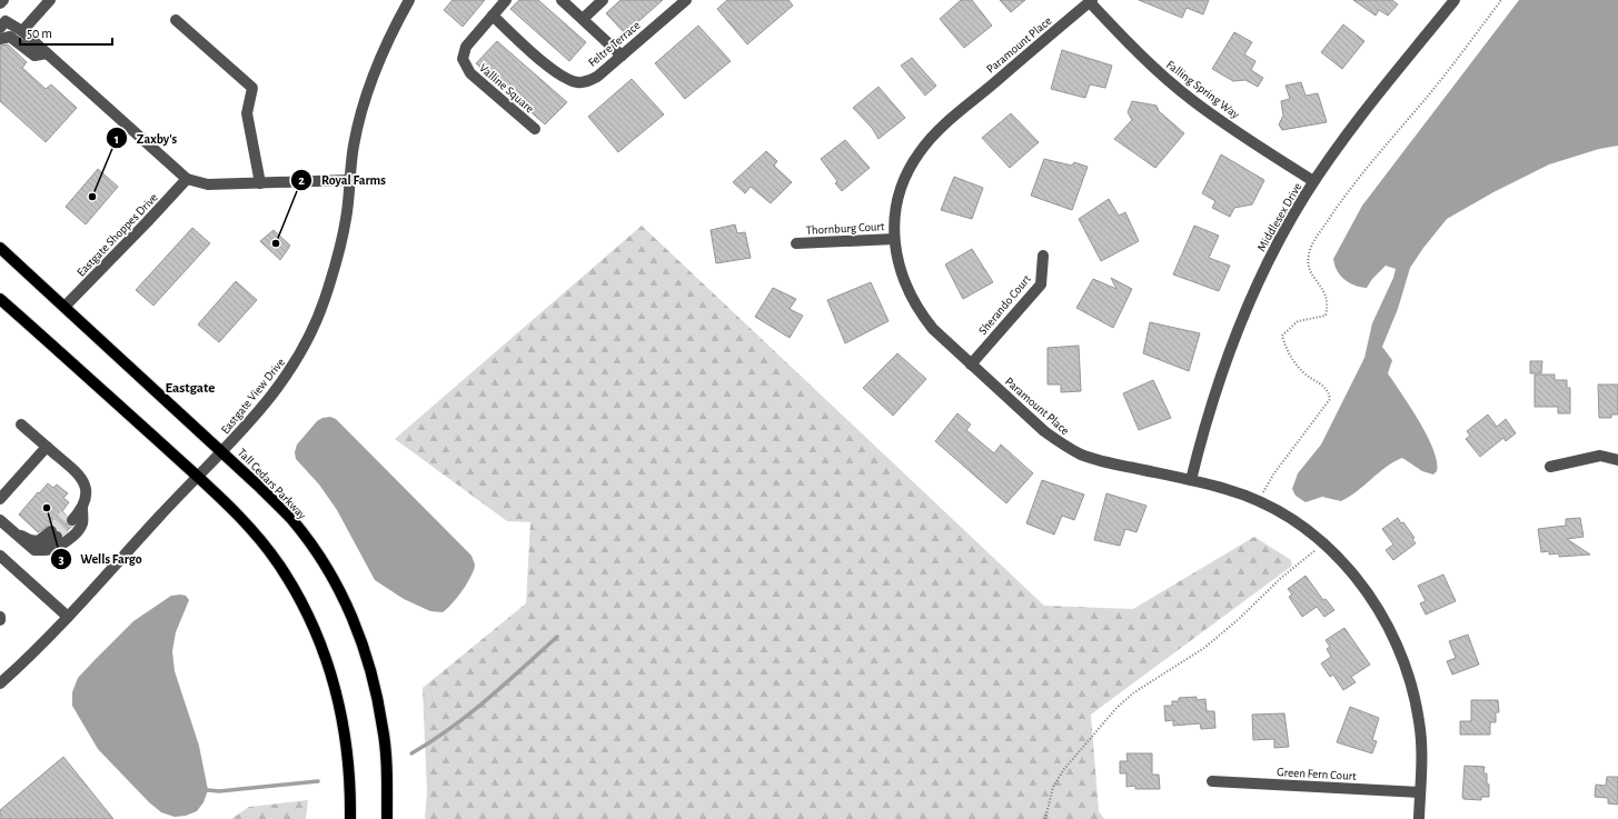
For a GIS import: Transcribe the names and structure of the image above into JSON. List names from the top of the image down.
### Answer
{
  "streets": {
    "main road": ["Tall Cedars Parkway"],
    "street": [
      "Feltre Terrace",
      "Paramount Place",
      "Valline Square",
      "Falling Spring Way",
      "Middlesex Drive",
      "Thornburg Court",
      "Eastgate Shoppes Drive",
      "Sherando Court",
      "Eastgate View Drive",
      "Green Fern Court"
    ]
  },
  "crossings": [
    ["Feltre Terrace", "Valline Square"],
    ["Paramount Place", "Falling Spring Way"],
    ["Paramount Place", "Middlesex Drive"],
    ["Paramount Place", "Thornburg Court"],
    ["Paramount Place", "Sherando Court"],
    ["Paramount Place", "Green Fern Court"],
    ["Falling Spring Way", "Middlesex Drive"],
    ["Eastgate Shoppes Drive", "Tall Cedars Parkway"],
    ["Eastgate View Drive", "Tall Cedars Parkway"]
  ],
  "districts": ["Eastgate"],
  "places": ["Zaxby's", "Royal Farms", "Wells Fargo"],
  "scale_bar": "50 m"
}
